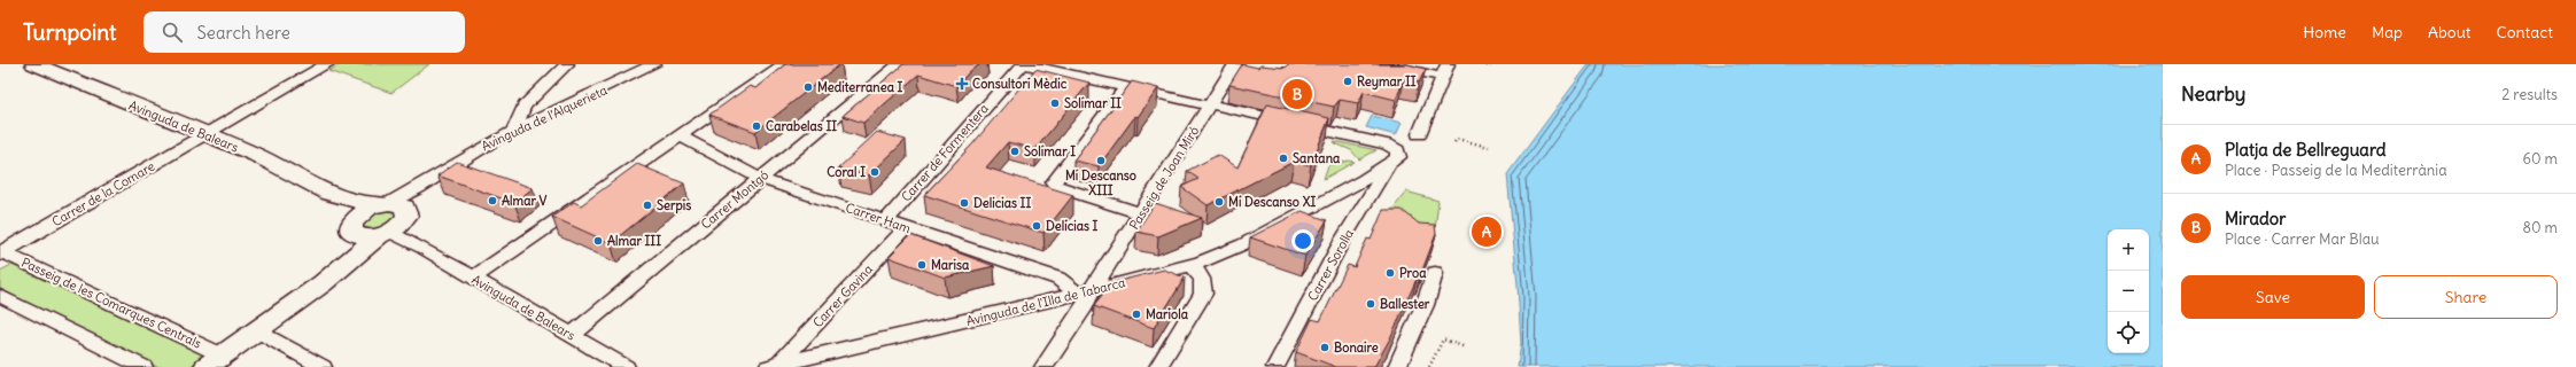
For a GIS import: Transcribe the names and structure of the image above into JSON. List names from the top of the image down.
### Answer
{
  "streets": {
    "street": [
      "Avinguda de l’Alquerieta",
      "Avinguda de Balears",
      "Carrer de Formentera",
      "Passeig de Joan Miró",
      "Carrer de la Comare",
      "Carrer Montgó",
      "Carrer Ham",
      "Carrer Sorolla",
      "Carrer Gavina",
      "Avinguda de l'Illa de Tabarca",
      "Passeig de les Comarques Centrals"
    ]
  },
  "crossings": [
    ["Avinguda de l’Alquerieta", "Avinguda de Balears"],
    ["Avinguda de Balears", "Carrer de la Comare"],
    ["Avinguda de Balears", "Carrer Montgó"],
    ["Carrer de Formentera", "Carrer Ham"],
    ["Passeig de Joan Miró", "Carrer Ham"],
    ["Passeig de Joan Miró", "Avinguda de l'Illa de Tabarca"],
    ["Carrer de la Comare", "Passeig de les Comarques Centrals"],
    ["Carrer Montgó", "Carrer Ham"],
    ["Carrer Ham", "Carrer Gavina"],
    ["Carrer Ham", "Avinguda de l'Illa de Tabarca"],
    ["Carrer Sorolla", "Avinguda de l'Illa de Tabarca"],
    ["Carrer Gavina", "Avinguda de l'Illa de Tabarca"]
  ],
  "places": {
    "other": [
      "Reymar II",
      "Mediterranea I",
      "Solimar II",
      "Carabelas II",
      "Solimar I",
      "Santana",
      "Mi Descanso XIII",
      "Coral I",
      "Almar V",
      "Mi Descanso XI",
      "Delicias II",
      "Serpis",
      "Delicias I",
      "Almar III",
      "Marisa",
      "Proa",
      "Ballester",
      "Mariola",
      "Bonaire"
    ],
    "health": ["Consultori Mèdic"]
  },
  "page": {
    "header": "Turnpoint",
    "search": "Search here",
    "nav": [
      "Home",
      "Map",
      "About",
      "Contact"
    ],
    "heading": ["Nearby", "2 results"],
    "pins": ["B", "A"],
    "list": [
      {
        "mark": "A",
        "name": "Platja de Bellreguard",
        "note": "Place · Passeig de la Mediterrània",
        "value": "60 m"
      },
      {
        "mark": "B",
        "name": "Mirador",
        "note": "Place · Carrer Mar Blau",
        "value": "80 m"
      }
    ],
    "map_buttons": ["+", "−"],
    "buttons": ["Save", "Share"]
  }
}
